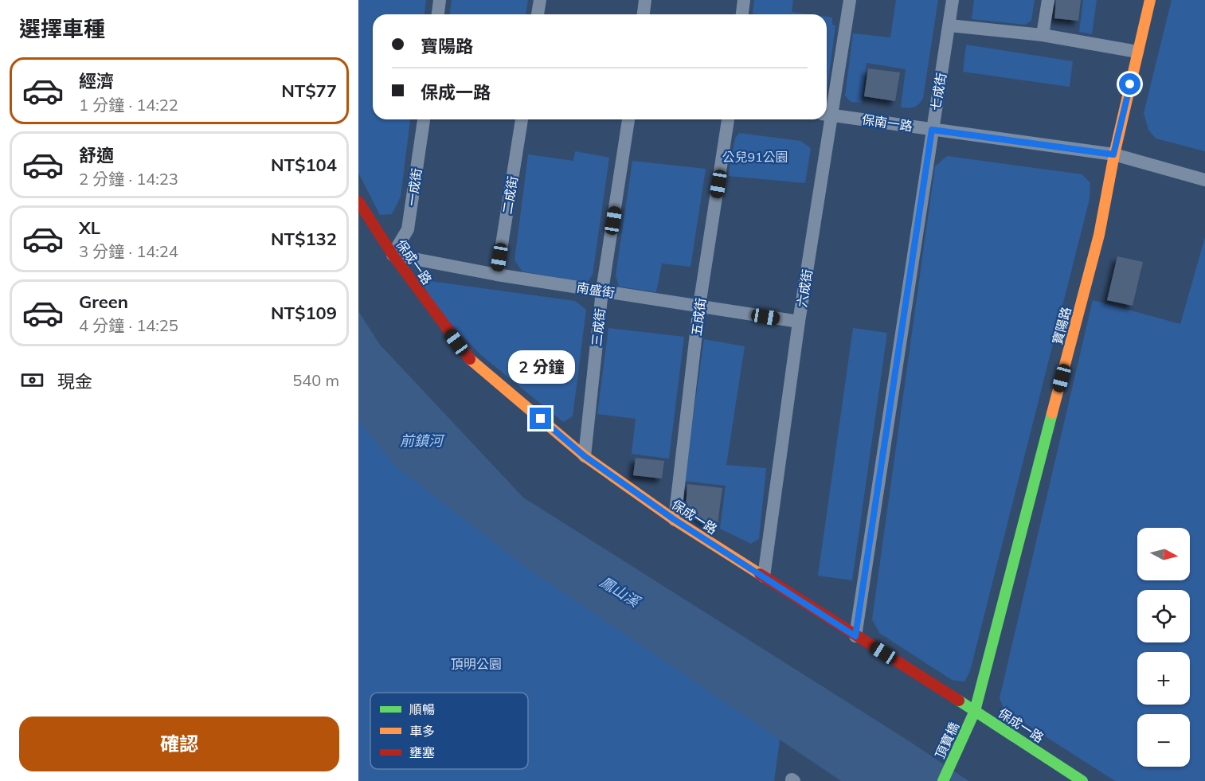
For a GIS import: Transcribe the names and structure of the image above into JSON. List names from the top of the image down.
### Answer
{
  "streets": {
    "street": [
      "七成街",
      "保南一路",
      "一成街",
      "二成街",
      "保成一路",
      "六成街",
      "南盛街",
      "五成街",
      "寶陽路",
      "三成街",
      "頂寶橋"
    ]
  },
  "crossings": [
    ["七成街", "保南一路"],
    ["七成街", "保成一路"],
    ["保南一路", "六成街"],
    ["保南一路", "寶陽路"],
    ["一成街", "保成一路"],
    ["一成街", "南盛街"],
    ["二成街", "南盛街"],
    ["保成一路", "六成街"],
    ["保成一路", "南盛街"],
    ["保成一路", "五成街"],
    ["保成一路", "寶陽路"],
    ["保成一路", "三成街"],
    ["保成一路", "頂寶橋"],
    ["六成街", "南盛街"],
    ["南盛街", "五成街"],
    ["南盛街", "三成街"],
    ["寶陽路", "頂寶橋"]
  ],
  "water": ["前鎮河", "鳳山溪"],
  "parks": ["公兒91公園", "頂明公園"],
  "legend": ["順暢", "車多", "壅塞"],
  "north": "right",
  "page": {
    "heading": "選擇車種",
    "banner": ["寶陽路", "保成一路"],
    "list": [
      {
        "name": "經濟",
        "note": "1 分鐘 · 14:22",
        "value": "NT$77"
      },
      {
        "name": "舒適",
        "note": "2 分鐘 · 14:23",
        "value": "NT$104"
      },
      {
        "name": "XL",
        "note": "3 分鐘 · 14:24",
        "value": "NT$132"
      },
      {
        "name": "Green",
        "note": "4 分鐘 · 14:25",
        "value": "NT$109"
      }
    ],
    "bubble": "2 分鐘",
    "pay": ["現金", "540 m"],
    "map_buttons": ["+", "−"],
    "buttons": "確認"
  }
}
